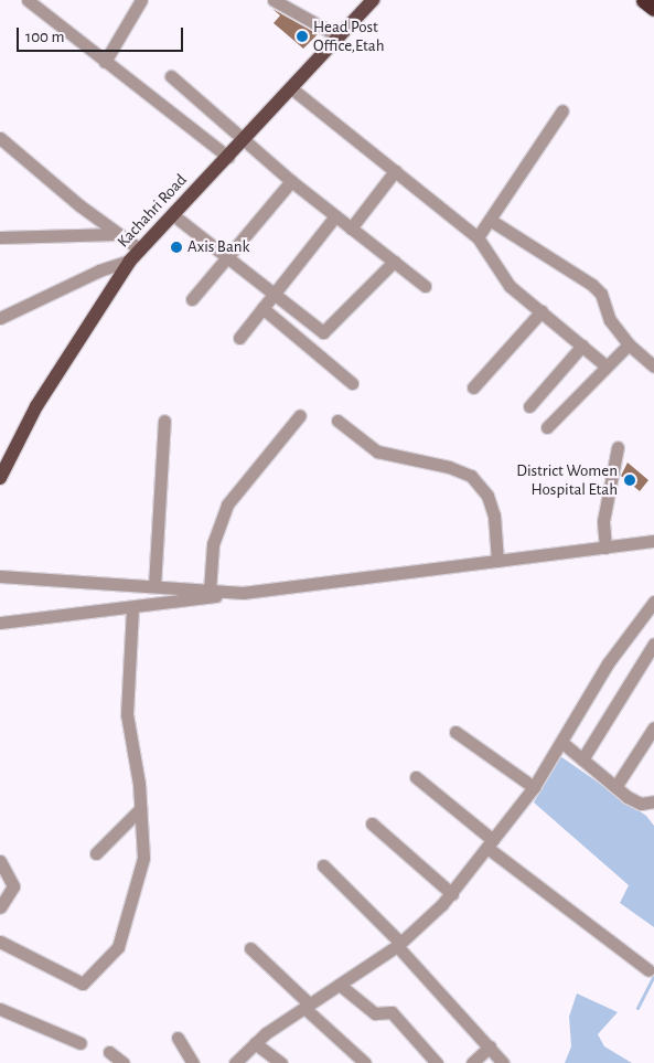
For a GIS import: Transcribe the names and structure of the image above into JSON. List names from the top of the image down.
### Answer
{
  "streets": {
    "main road": ["Kachahri Road"]
  },
  "places": ["Head Post Office,Etah", "Axis Bank", "District Women Hospital Etah"],
  "scale_bar": "100 m"
}
